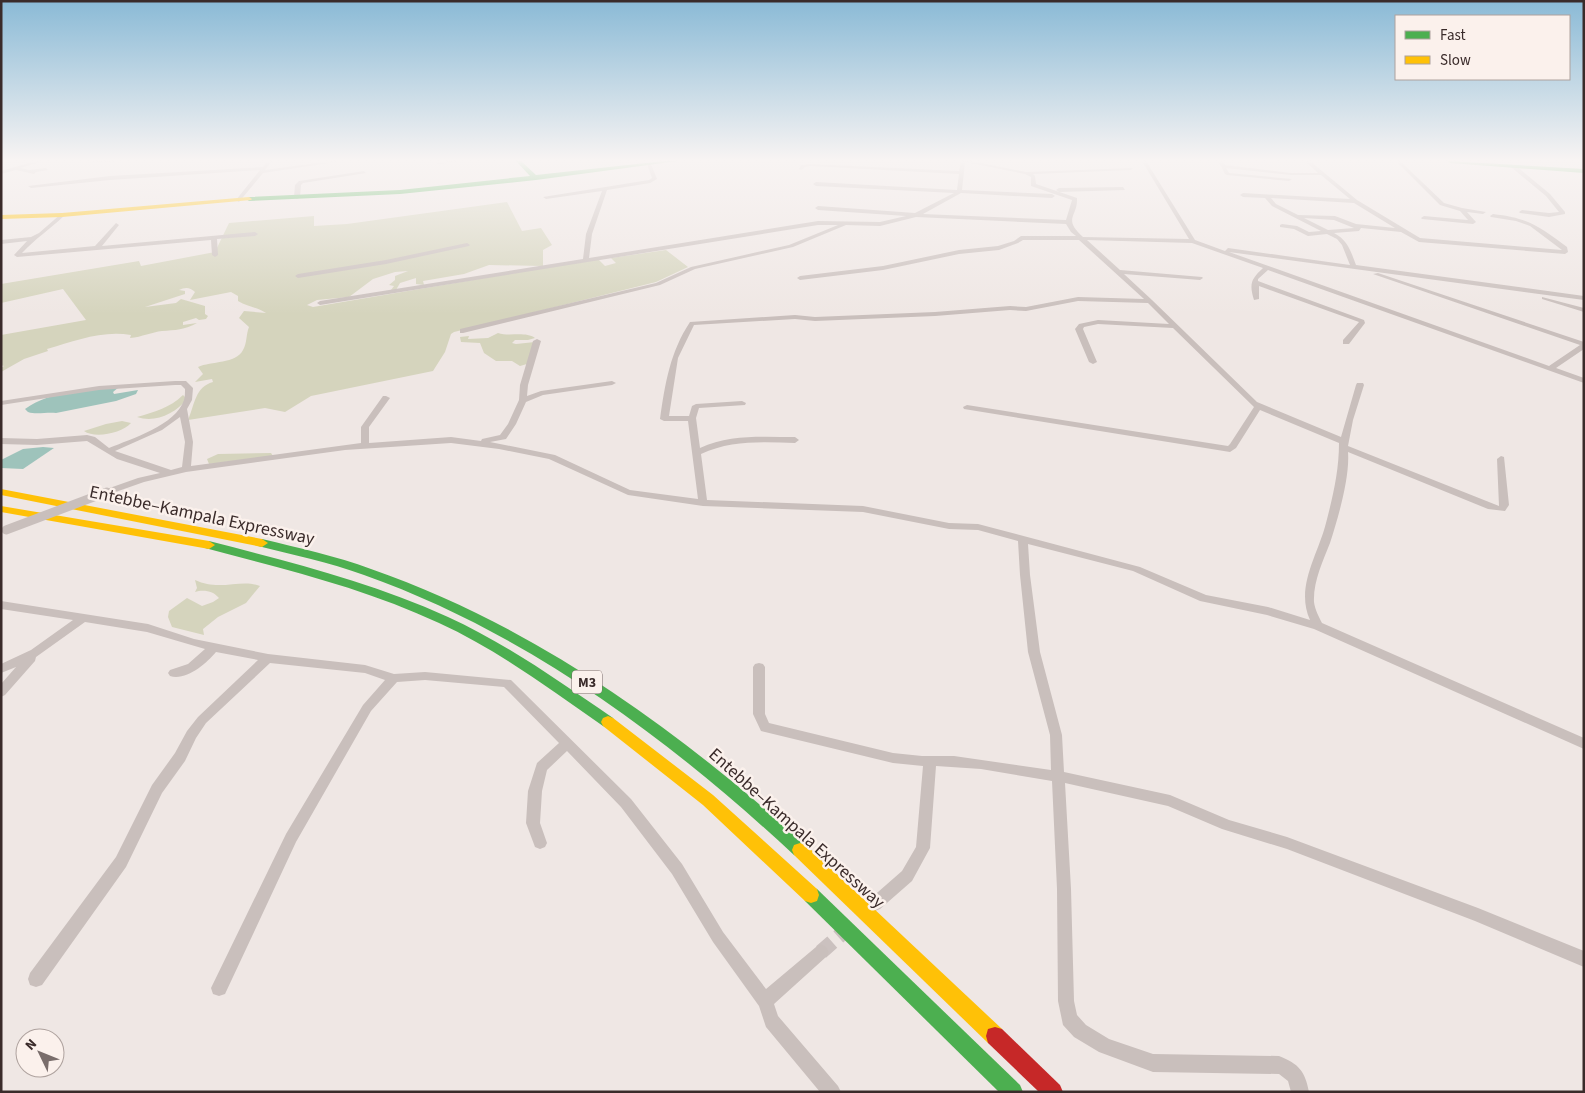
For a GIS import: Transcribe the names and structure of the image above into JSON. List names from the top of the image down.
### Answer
{
  "streets": {
    "main road": ["Entebbe–Kampala Expressway", "M3"]
  },
  "legend": ["Fast", "Slow"],
  "north": "top left"
}
